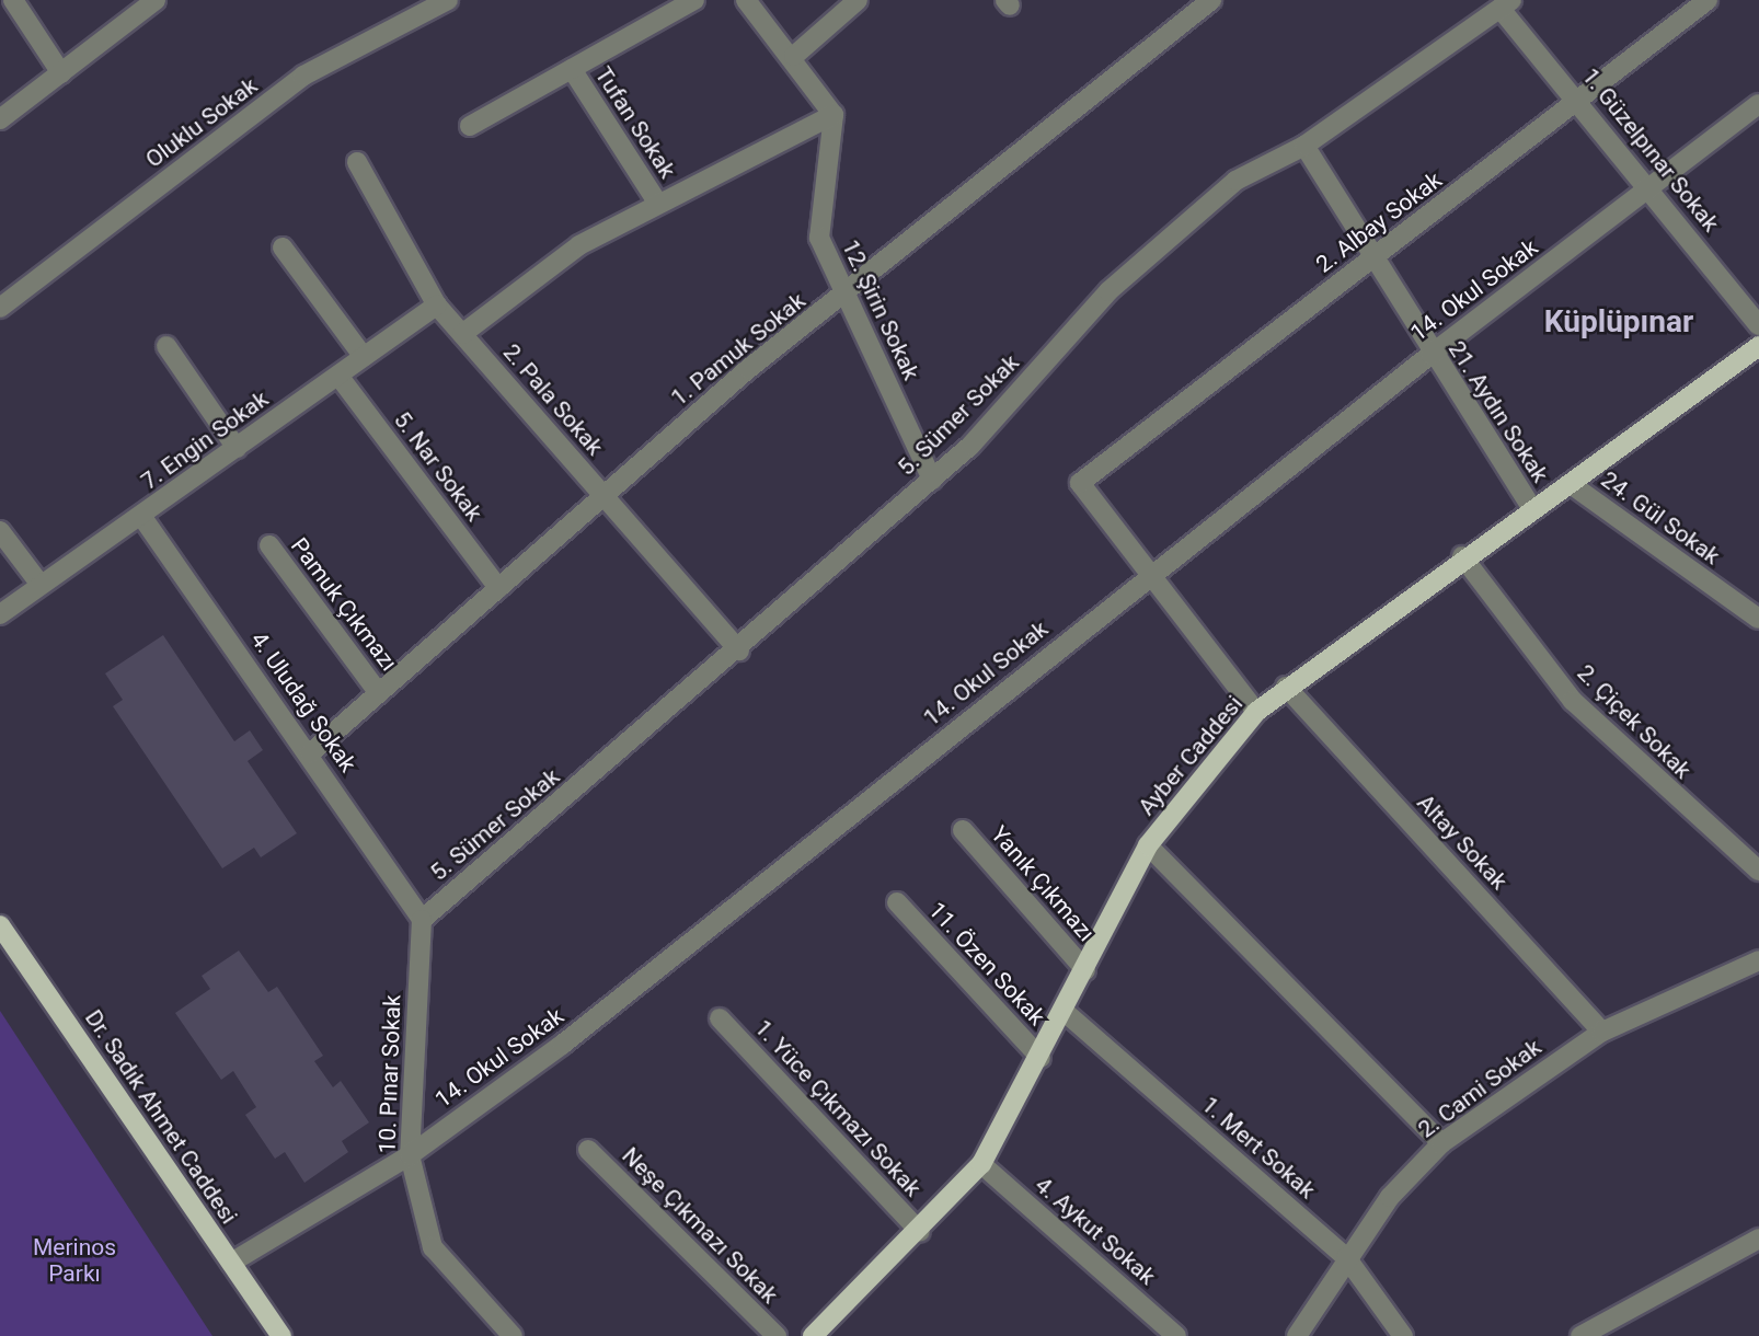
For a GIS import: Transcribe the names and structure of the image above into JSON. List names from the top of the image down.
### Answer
{
  "streets": {
    "main road": ["Ayber Caddesi", "Dr. Sadık Ahmet Caddesi"],
    "street": [
      "Oluklu Sokak",
      "Tufan Sokak",
      "1. Güzelpınar Sokak",
      "2. Albay Sokak",
      "14. Okul Sokak",
      "12. Şirin Sokak",
      "1. Pamuk Sokak",
      "2. Pala Sokak",
      "21. Aydın Sokak",
      "5. Sümer Sokak",
      "7. Engin Sokak",
      "5. Nar Sokak",
      "24. Gül Sokak",
      "Pamuk Çıkmazı",
      "4. Uludağ Sokak",
      "2. Çiçek Sokak",
      "Altay Sokak",
      "Yanık Çıkmazı",
      "11. Özen Sokak",
      "10. Pınar Sokak",
      "2. Cami Sokak",
      "1. Yüce Çıkmazı Sokak",
      "1. Mert Sokak",
      "Neşe Çıkmazı Sokak",
      "4. Aykut Sokak"
    ]
  },
  "crossings": [
    ["1. Güzelpınar Sokak", "2. Albay Sokak"],
    ["1. Güzelpınar Sokak", "14. Okul Sokak"],
    ["1. Güzelpınar Sokak", "5. Sümer Sokak"],
    ["2. Albay Sokak", "14. Okul Sokak"],
    ["2. Albay Sokak", "21. Aydın Sokak"],
    ["14. Okul Sokak", "21. Aydın Sokak"],
    ["14. Okul Sokak", "10. Pınar Sokak"],
    ["14. Okul Sokak", "Dr. Sadık Ahmet Caddesi"],
    ["12. Şirin Sokak", "1. Pamuk Sokak"],
    ["12. Şirin Sokak", "5. Sümer Sokak"],
    ["1. Pamuk Sokak", "2. Pala Sokak"],
    ["1. Pamuk Sokak", "5. Nar Sokak"],
    ["1. Pamuk Sokak", "Pamuk Çıkmazı"],
    ["1. Pamuk Sokak", "4. Uludağ Sokak"],
    ["2. Pala Sokak", "5. Sümer Sokak"],
    ["2. Pala Sokak", "7. Engin Sokak"],
    ["21. Aydın Sokak", "5. Sümer Sokak"],
    ["21. Aydın Sokak", "Ayber Caddesi"],
    ["5. Sümer Sokak", "4. Uludağ Sokak"],
    ["5. Sümer Sokak", "10. Pınar Sokak"],
    ["7. Engin Sokak", "5. Nar Sokak"],
    ["7. Engin Sokak", "4. Uludağ Sokak"],
    ["24. Gül Sokak", "Ayber Caddesi"],
    ["4. Uludağ Sokak", "10. Pınar Sokak"],
    ["2. Çiçek Sokak", "Ayber Caddesi"],
    ["Ayber Caddesi", "Altay Sokak"],
    ["Ayber Caddesi", "Yanık Çıkmazı"],
    ["Ayber Caddesi", "11. Özen Sokak"],
    ["Ayber Caddesi", "1. Yüce Çıkmazı Sokak"],
    ["Ayber Caddesi", "1. Mert Sokak"],
    ["Ayber Caddesi", "4. Aykut Sokak"],
    ["Altay Sokak", "2. Cami Sokak"],
    ["2. Cami Sokak", "1. Mert Sokak"]
  ],
  "districts": ["Küplüpınar"],
  "parks": ["Merinos Parkı"]
}
